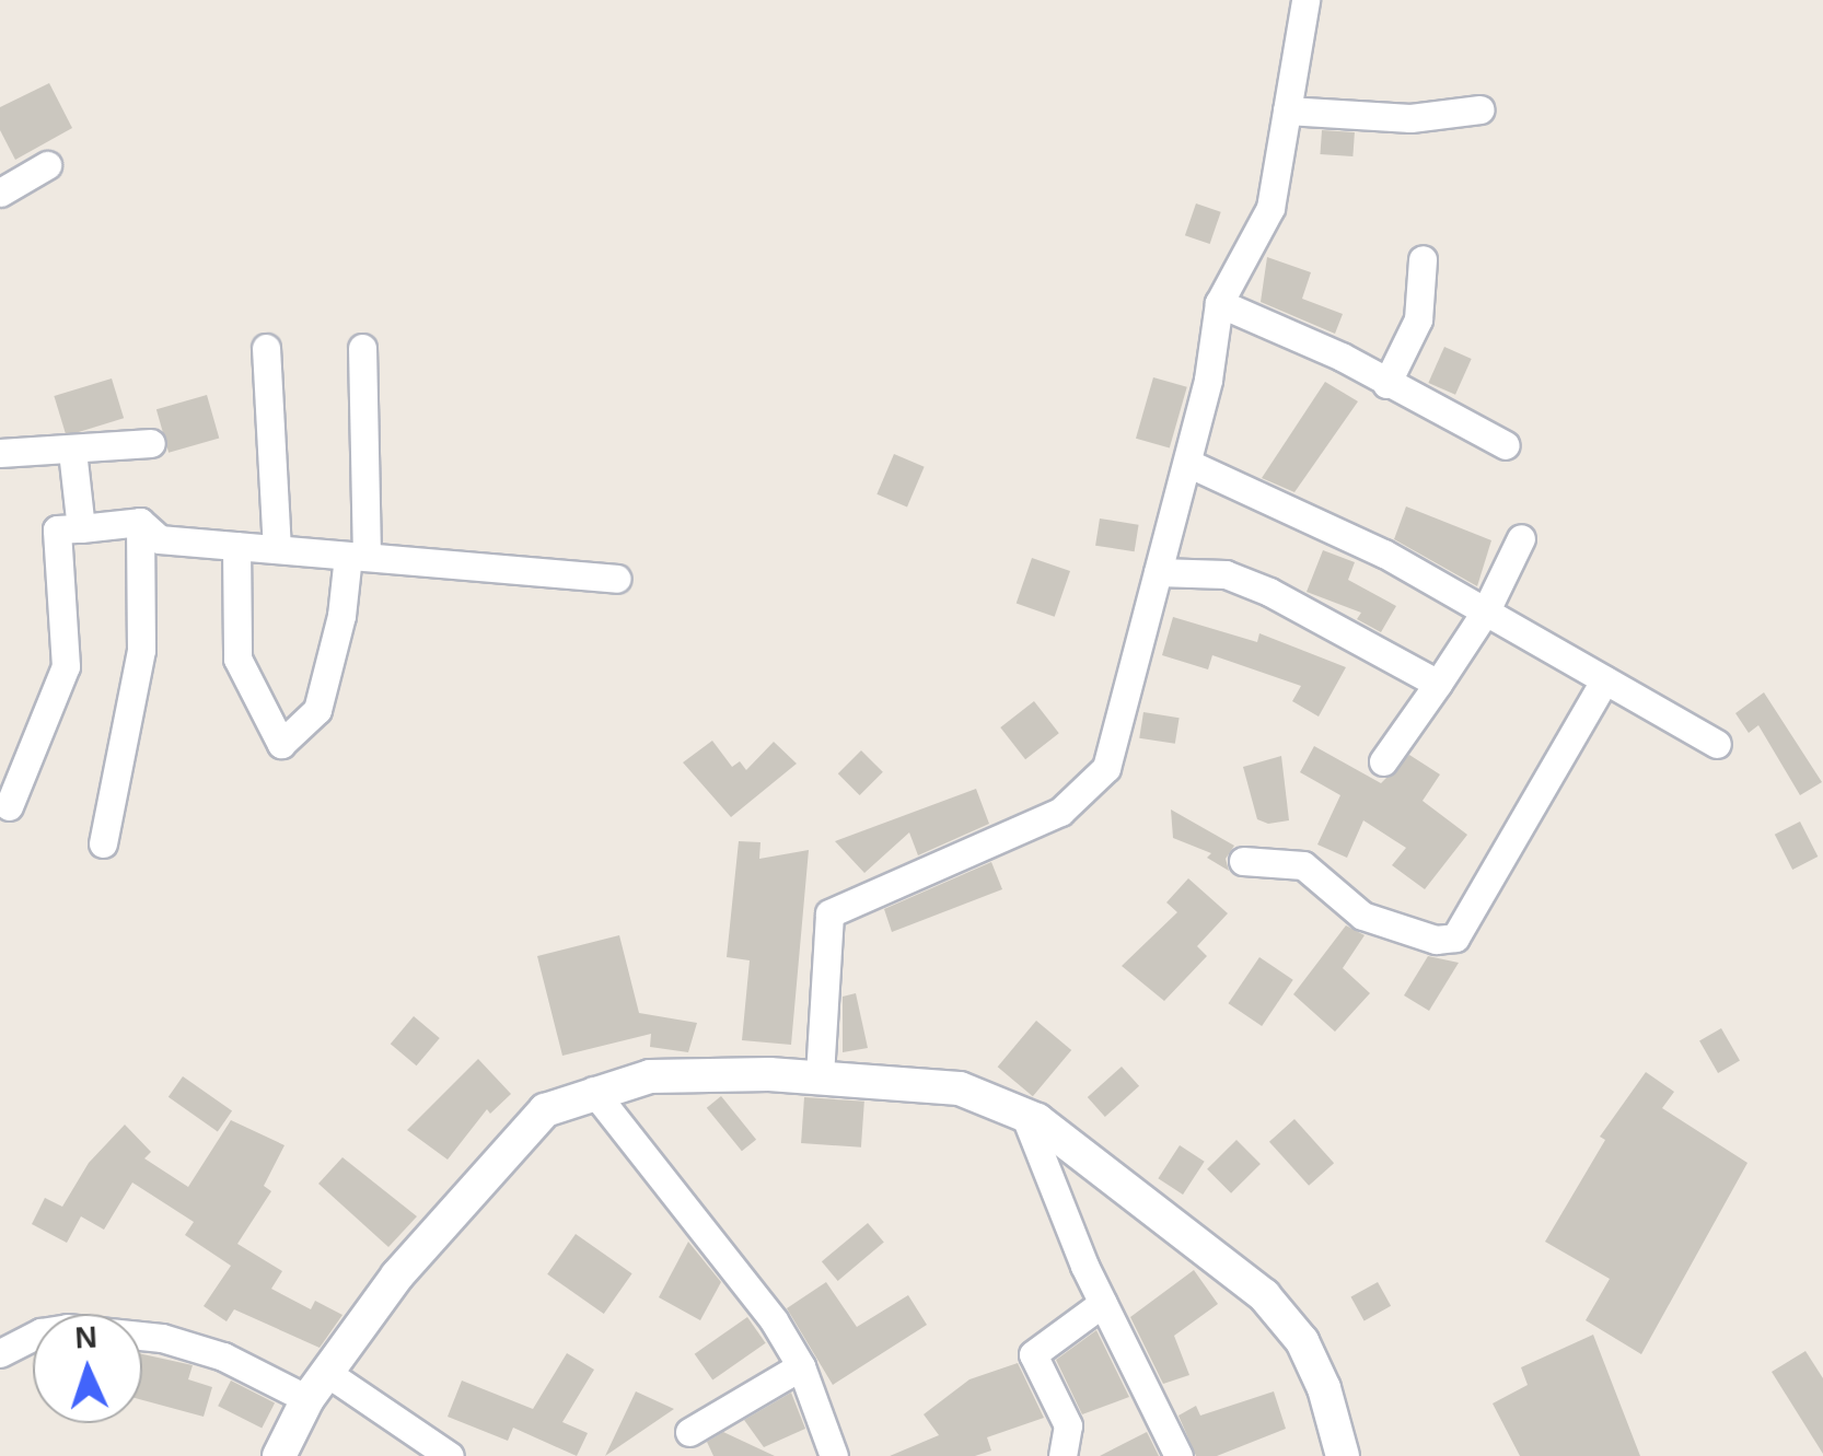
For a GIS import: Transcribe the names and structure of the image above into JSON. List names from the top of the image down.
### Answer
{
  "north": "top"
}
